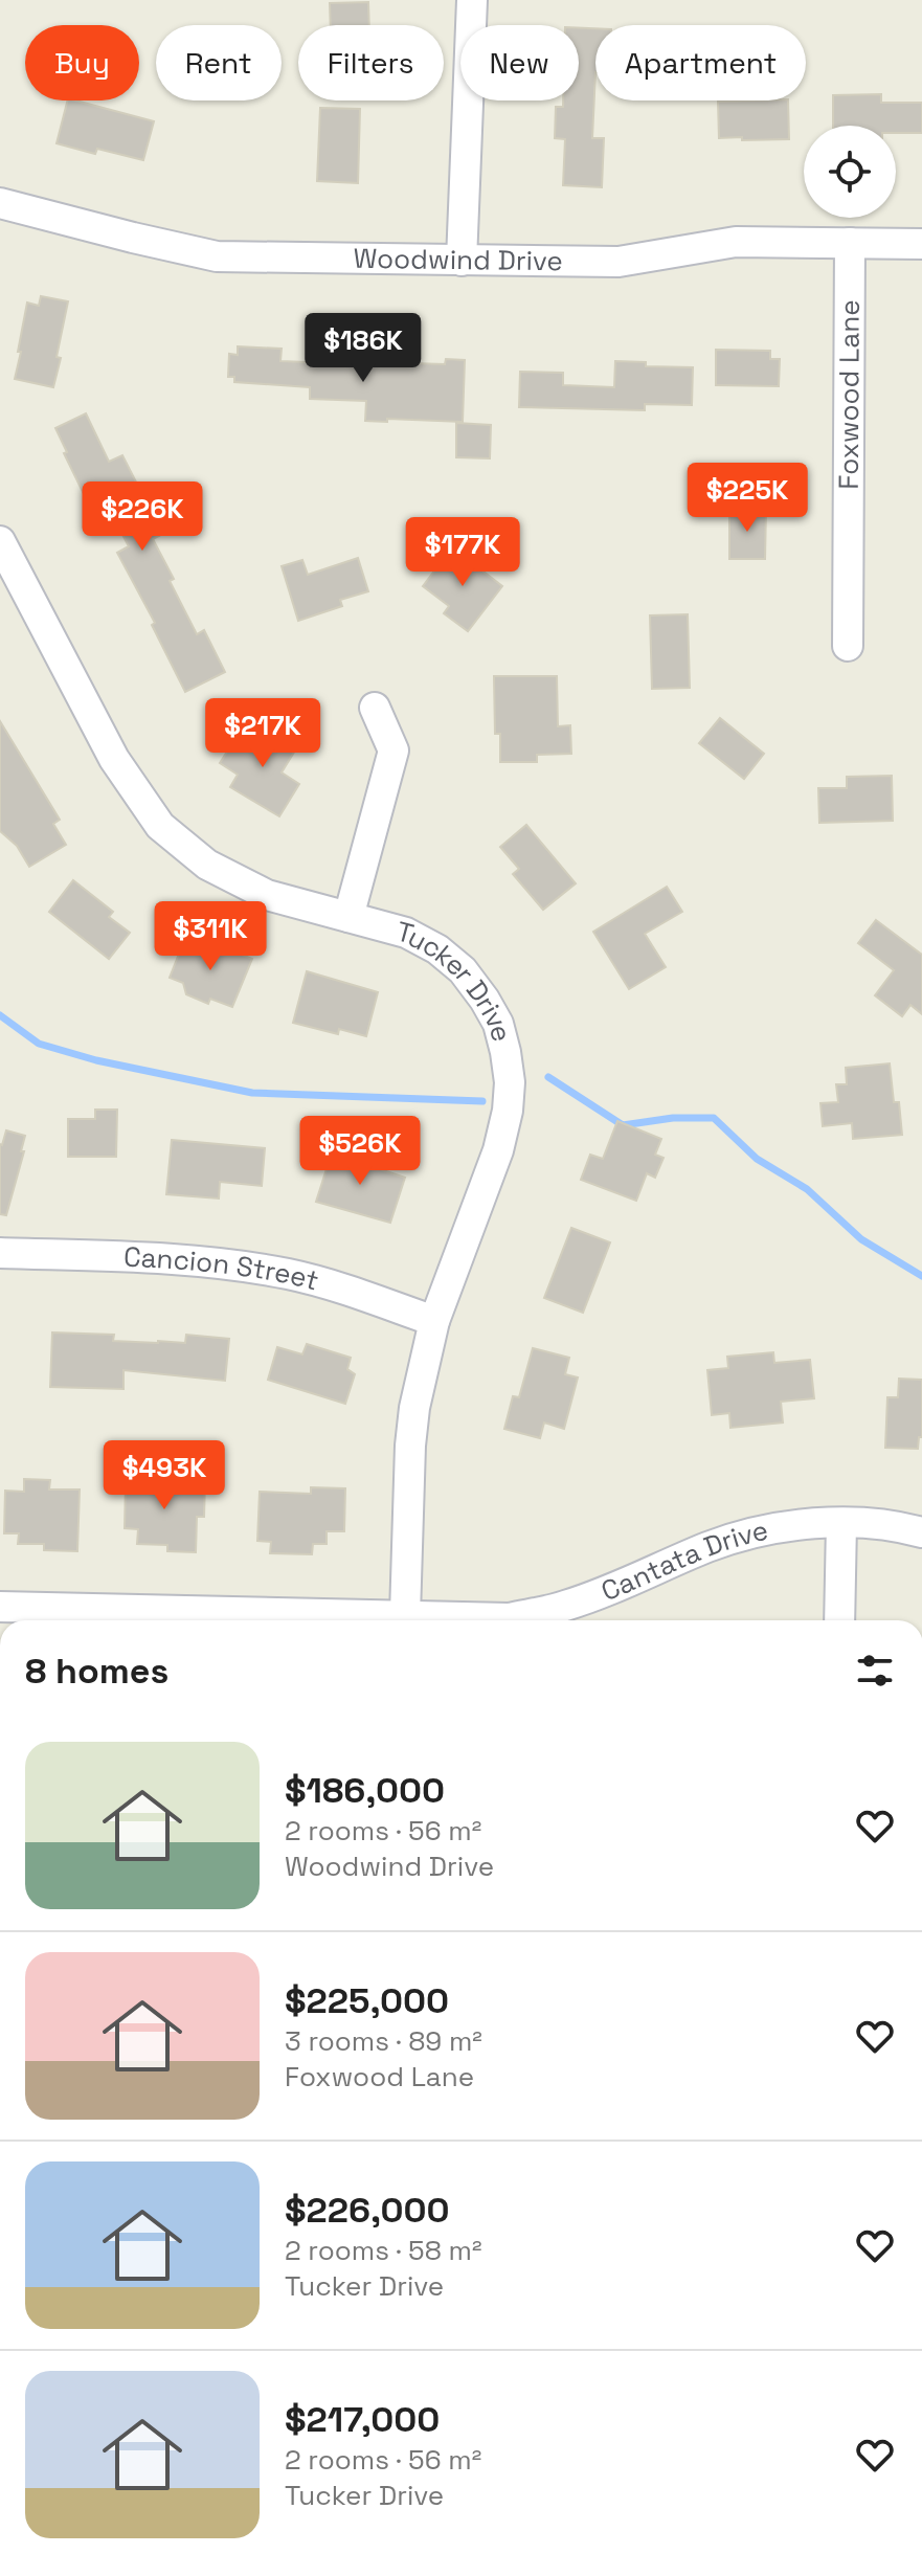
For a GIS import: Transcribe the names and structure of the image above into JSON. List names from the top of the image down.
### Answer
{
  "streets": {
    "street": [
      "Woodwind Drive",
      "Foxwood Lane",
      "Tucker Drive",
      "Cancion Street",
      "Cantata Drive"
    ]
  },
  "crossings": [
    ["Woodwind Drive", "Foxwood Lane"],
    ["Tucker Drive", "Cancion Street"],
    ["Tucker Drive", "Cantata Drive"]
  ],
  "page": {
    "chip": [
      "Buy",
      "Rent",
      "Filters",
      "New",
      "Apartment"
    ],
    "price": [
      "$186K",
      "$225K",
      "$226K",
      "$177K",
      "$217K",
      "$311K",
      "$526K",
      "$493K"
    ],
    "heading": "8 homes",
    "list": [
      {
        "name": "$186,000",
        "note": "2 rooms · 56 m² · Woodwind Drive"
      },
      {
        "name": "$225,000",
        "note": "3 rooms · 89 m² · Foxwood Lane"
      },
      {
        "name": "$226,000",
        "note": "2 rooms · 58 m² · Tucker Drive"
      },
      {
        "name": "$217,000",
        "note": "2 rooms · 56 m² · Tucker Drive"
      }
    ]
  }
}
